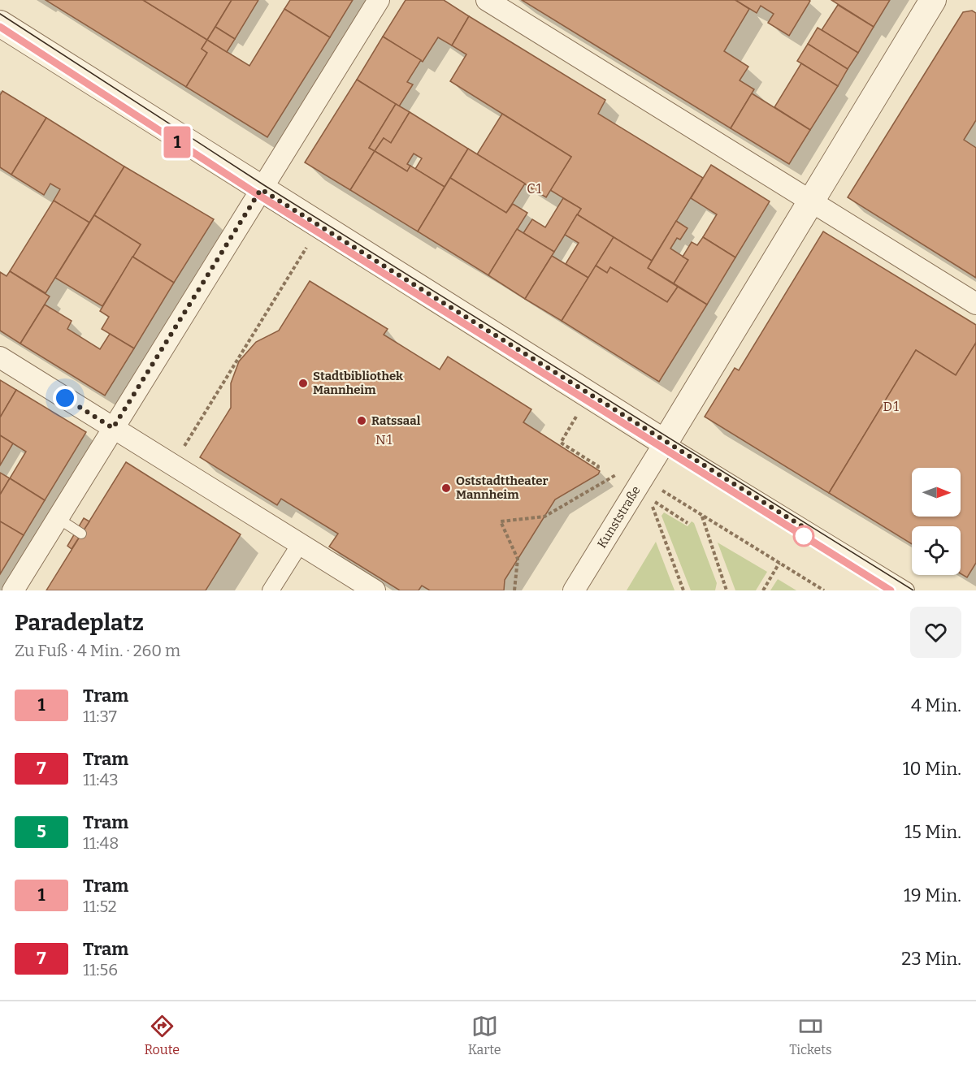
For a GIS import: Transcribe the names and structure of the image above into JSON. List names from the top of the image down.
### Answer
{
  "streets": {
    "street": ["Kunststraße"]
  },
  "districts": ["C1", "D1", "N1"],
  "places": ["Stadtbibliothek Mannheim", "Ratssaal", "Oststadttheater Mannheim"],
  "lines": ["tram line 1"],
  "north": "right",
  "page": {
    "on_map": "1",
    "heading": ["Paradeplatz", "Zu Fuß · 4 Min. · 260 m"],
    "list": [
      {
        "mark": "1",
        "name": "Tram",
        "note": "11:37",
        "value": "4 Min."
      },
      {
        "mark": "7",
        "name": "Tram",
        "note": "11:43",
        "value": "10 Min."
      },
      {
        "mark": "5",
        "name": "Tram",
        "note": "11:48",
        "value": "15 Min."
      },
      {
        "mark": "1",
        "name": "Tram",
        "note": "11:52",
        "value": "19 Min."
      },
      {
        "mark": "7",
        "name": "Tram",
        "note": "11:56",
        "value": "23 Min."
      }
    ],
    "tabs": ["Route", "Karte", "Tickets"]
  }
}
